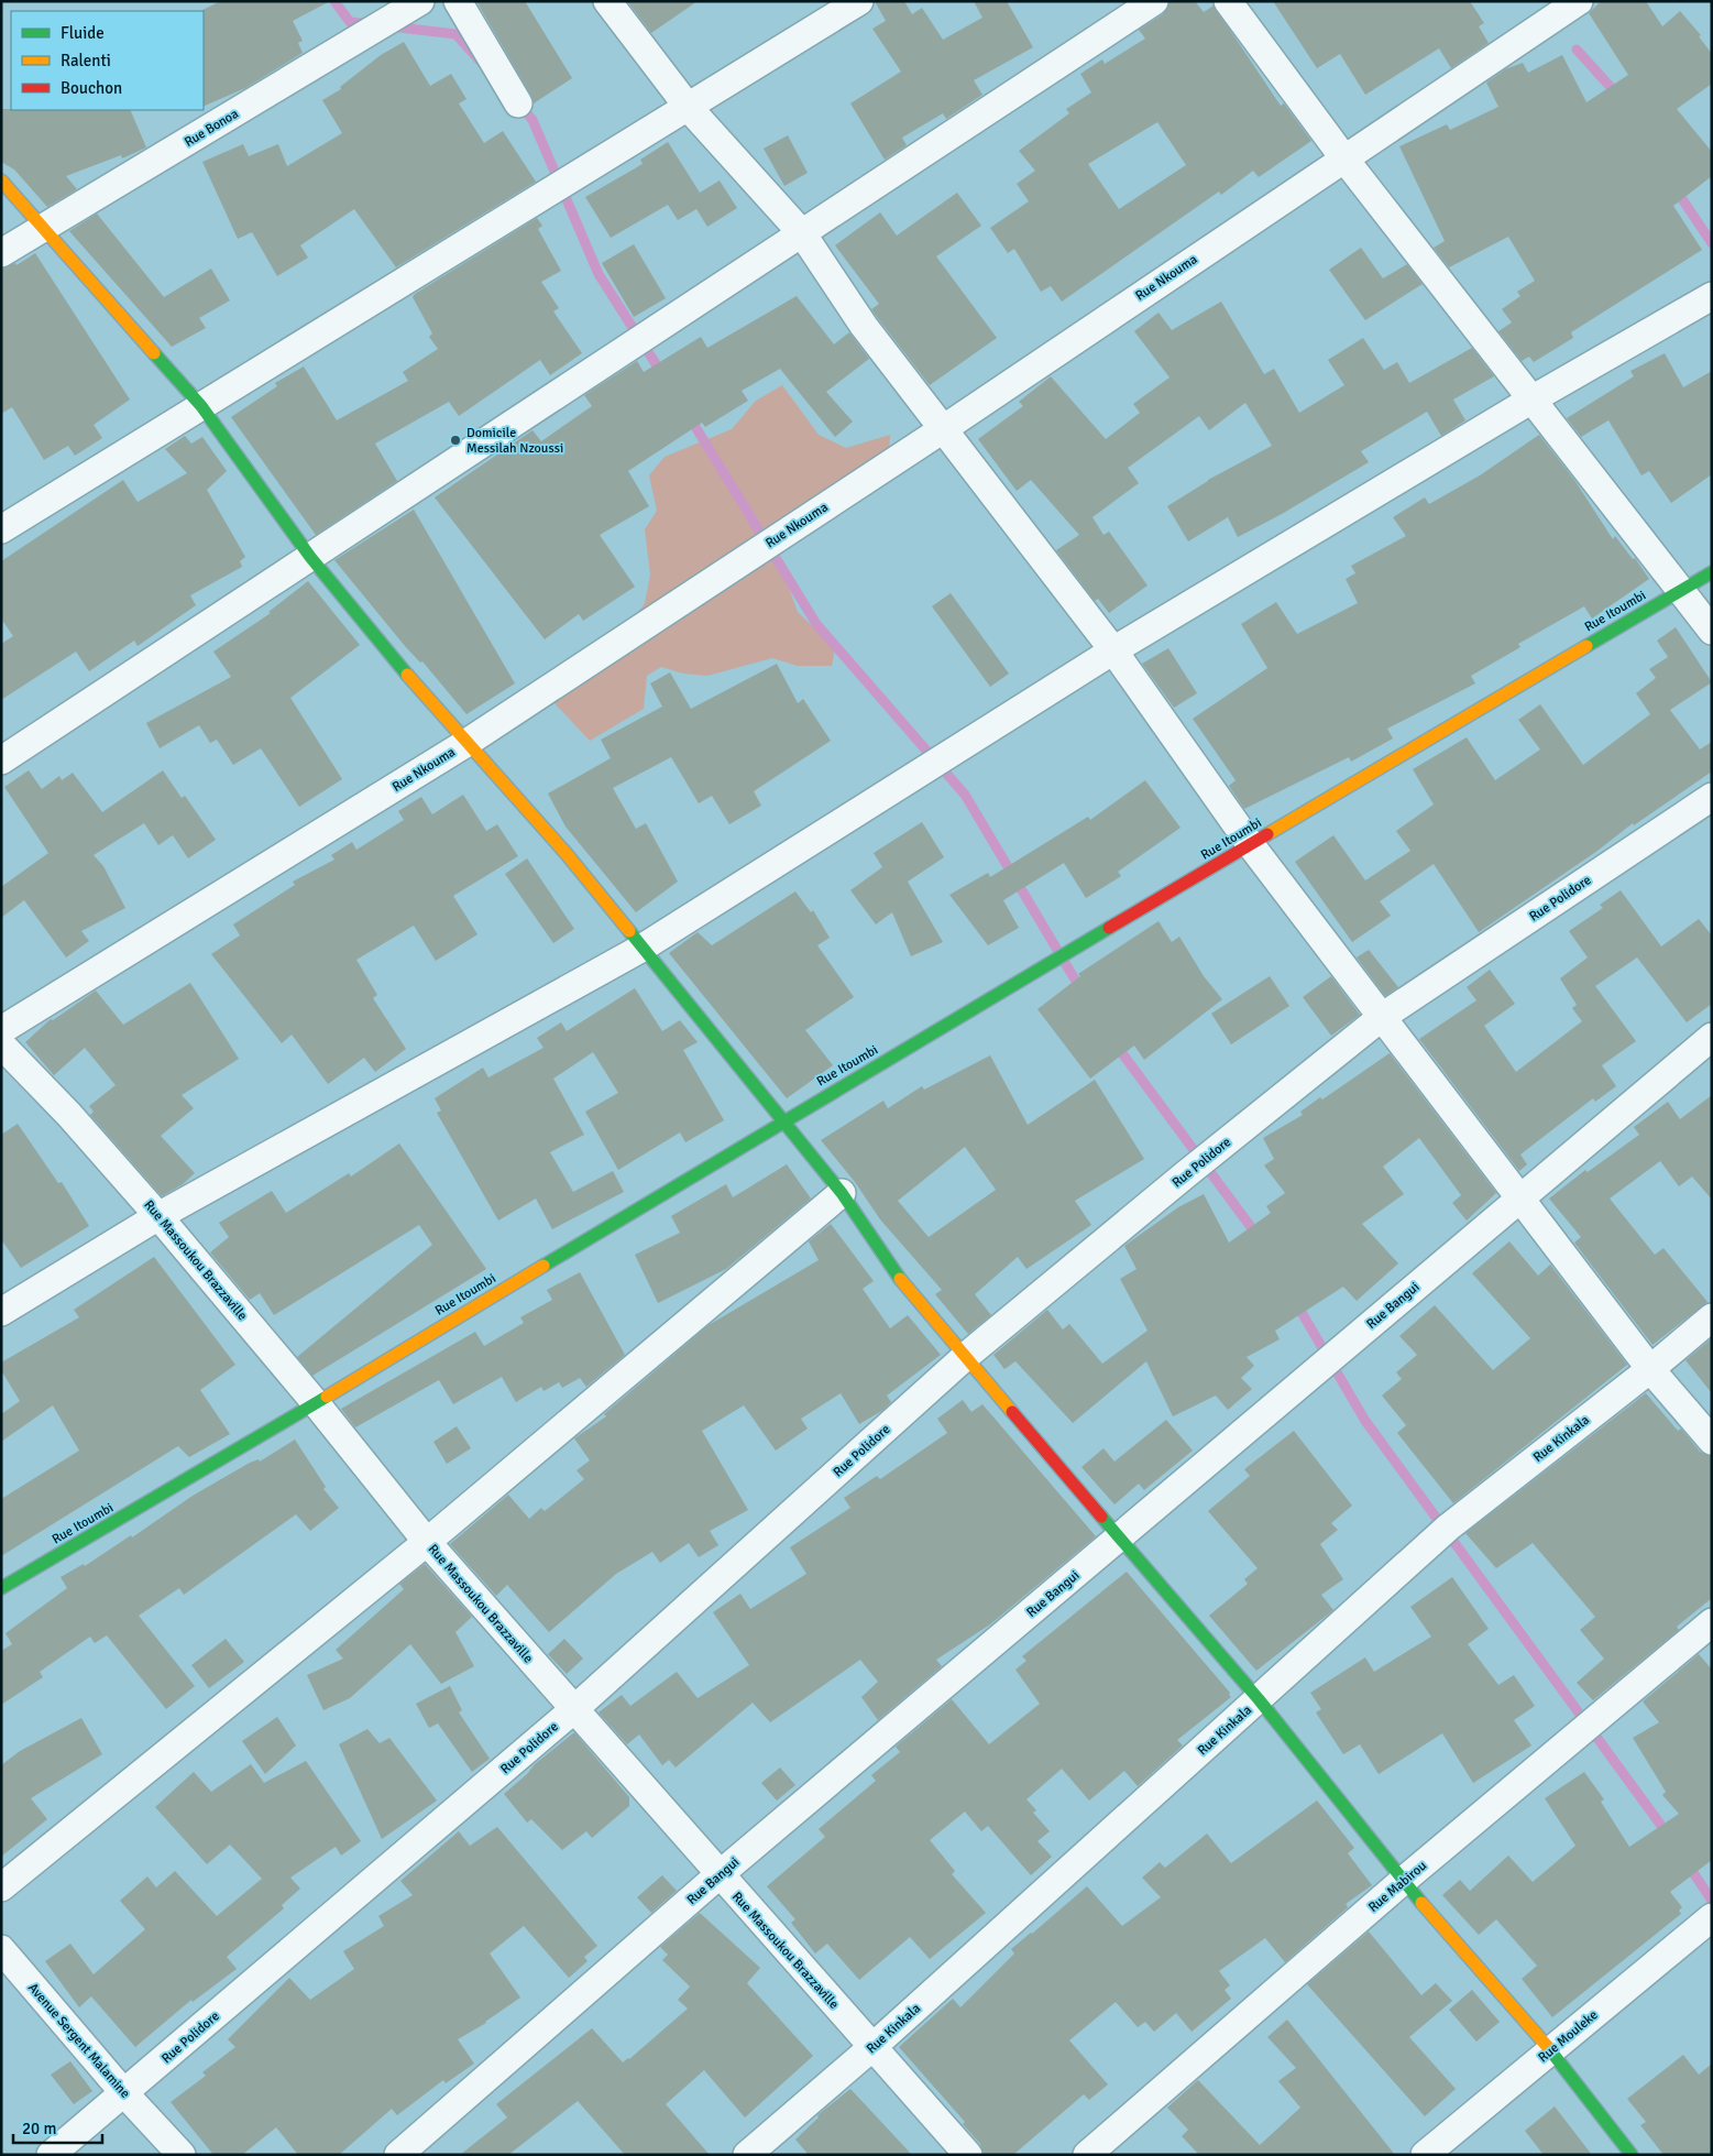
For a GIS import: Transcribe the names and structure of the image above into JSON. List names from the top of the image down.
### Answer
{
  "streets": {
    "street": [
      "Rue Bonoa",
      "Rue Nkouma",
      "Rue Itoumbi",
      "Rue Polidore",
      "Rue Massoukou Brazzaville",
      "Rue Bangui",
      "Rue Kinkala",
      "Rue Mabirou",
      "Rue Mouleke",
      "Avenue Sergent Malamine"
    ]
  },
  "crossings": [
    ["Rue Itoumbi", "Rue Massoukou Brazzaville"],
    ["Rue Polidore", "Rue Massoukou Brazzaville"],
    ["Rue Polidore", "Avenue Sergent Malamine"],
    ["Rue Massoukou Brazzaville", "Rue Bangui"],
    ["Rue Massoukou Brazzaville", "Rue Kinkala"]
  ],
  "places": ["Domicile Messilah Nzoussi"],
  "legend": ["Fluide", "Ralenti", "Bouchon"],
  "scale_bar": "20 m"
}
